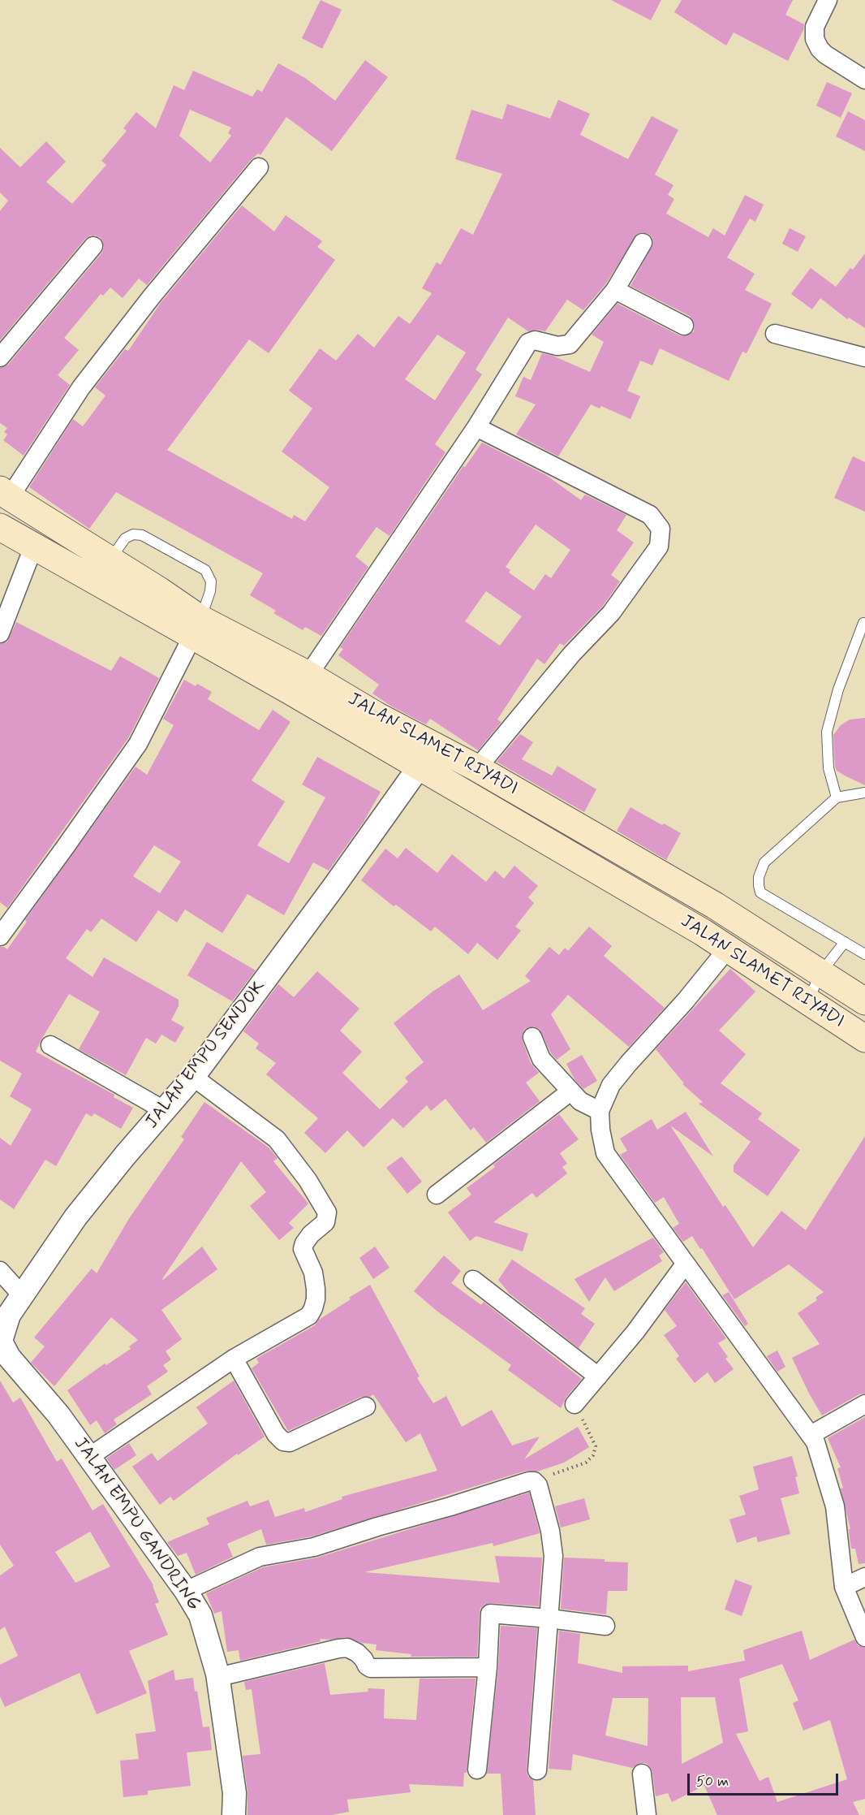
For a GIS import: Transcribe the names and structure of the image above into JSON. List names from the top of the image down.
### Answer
{
  "streets": {
    "main road": ["JALAN SLAMET RIYADI"],
    "street": ["JALAN EMPU SENDOK", "JALAN EMPU GANDRING"]
  },
  "crossings": [
    ["JALAN SLAMET RIYADI", "JALAN EMPU SENDOK"],
    ["JALAN EMPU SENDOK", "JALAN EMPU GANDRING"]
  ],
  "scale_bar": "50 m"
}
